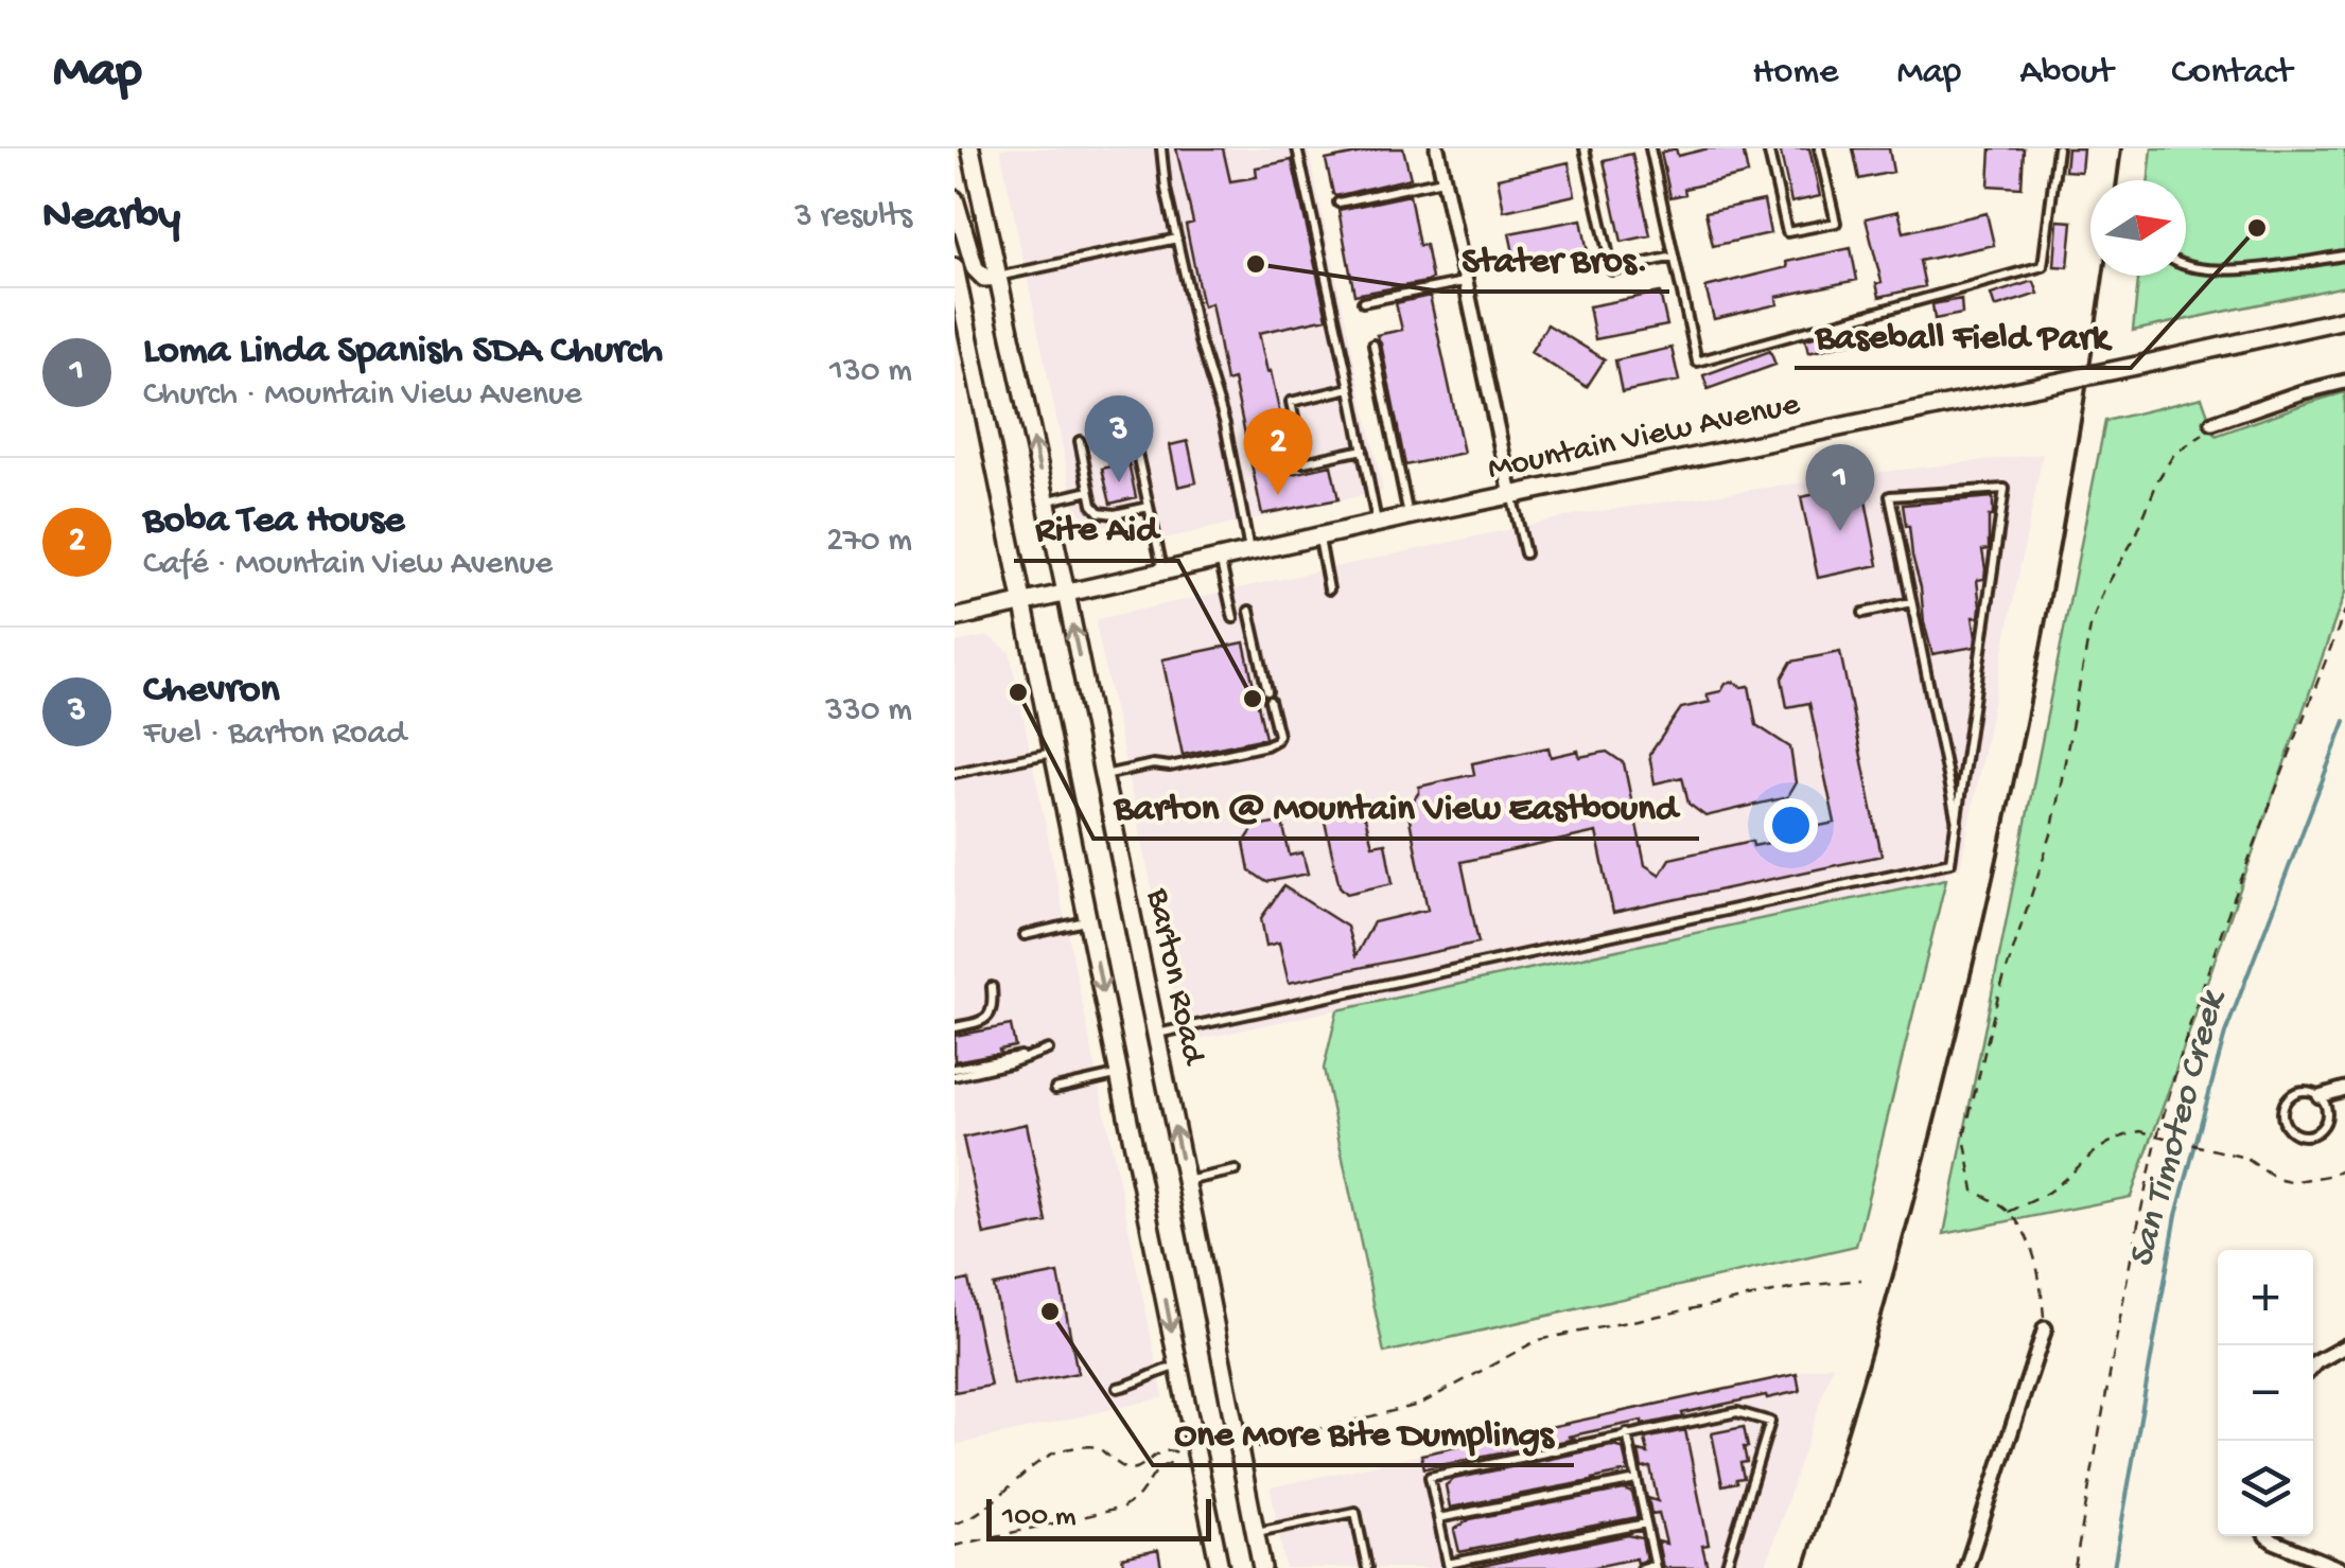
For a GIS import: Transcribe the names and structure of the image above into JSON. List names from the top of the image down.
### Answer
{
  "streets": {
    "main road": ["Mountain View Avenue", "Barton Road"]
  },
  "crossings": [
    ["Mountain View Avenue", "Barton Road"]
  ],
  "water": ["San Timoteo Creek"],
  "places": [
    "Baseball Field Park",
    "Stater Bros.",
    "Barton @ Mountain View Eastbound",
    "Rite Aid",
    "One More Bite Dumplings"
  ],
  "scale_bar": "100 m",
  "north": "right",
  "page": {
    "header": "Map",
    "nav": [
      "Home",
      "Map",
      "About",
      "Contact"
    ],
    "heading": ["Nearby", "3 results"],
    "list": [
      {
        "mark": "1",
        "name": "Loma Linda Spanish SDA Church",
        "note": "Church · Mountain View Avenue",
        "value": "130 m"
      },
      {
        "mark": "2",
        "name": "Boba Tea House",
        "note": "Café · Mountain View Avenue",
        "value": "270 m"
      },
      {
        "mark": "3",
        "name": "Chevron",
        "note": "Fuel · Barton Road",
        "value": "330 m"
      }
    ],
    "pins": ["3", "2", "1"],
    "map_buttons": ["+", "−"],
    "scale": "100 m"
  }
}
